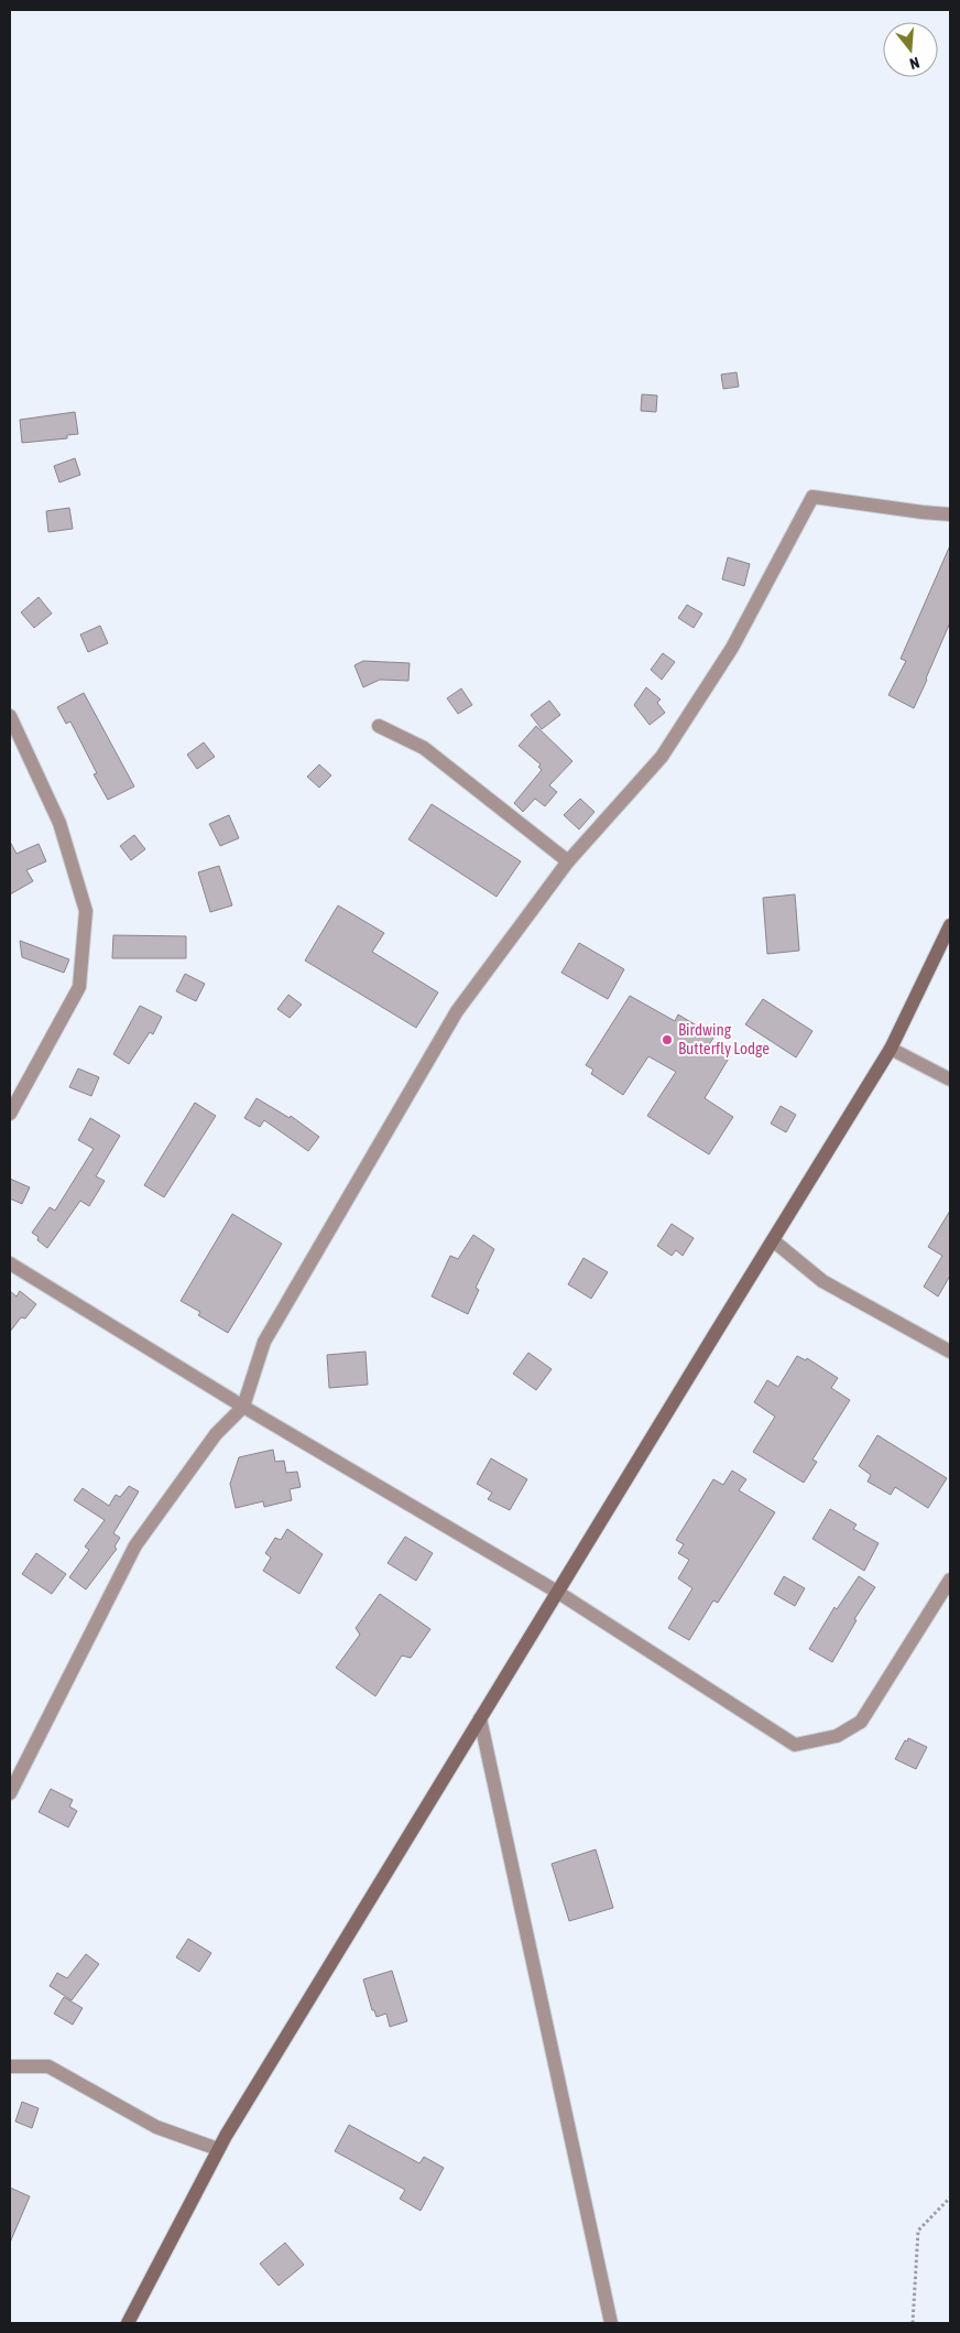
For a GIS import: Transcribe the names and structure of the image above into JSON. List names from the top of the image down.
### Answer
{
  "places": ["Birdwing Butterfly Lodge"],
  "north": "bottom"
}
